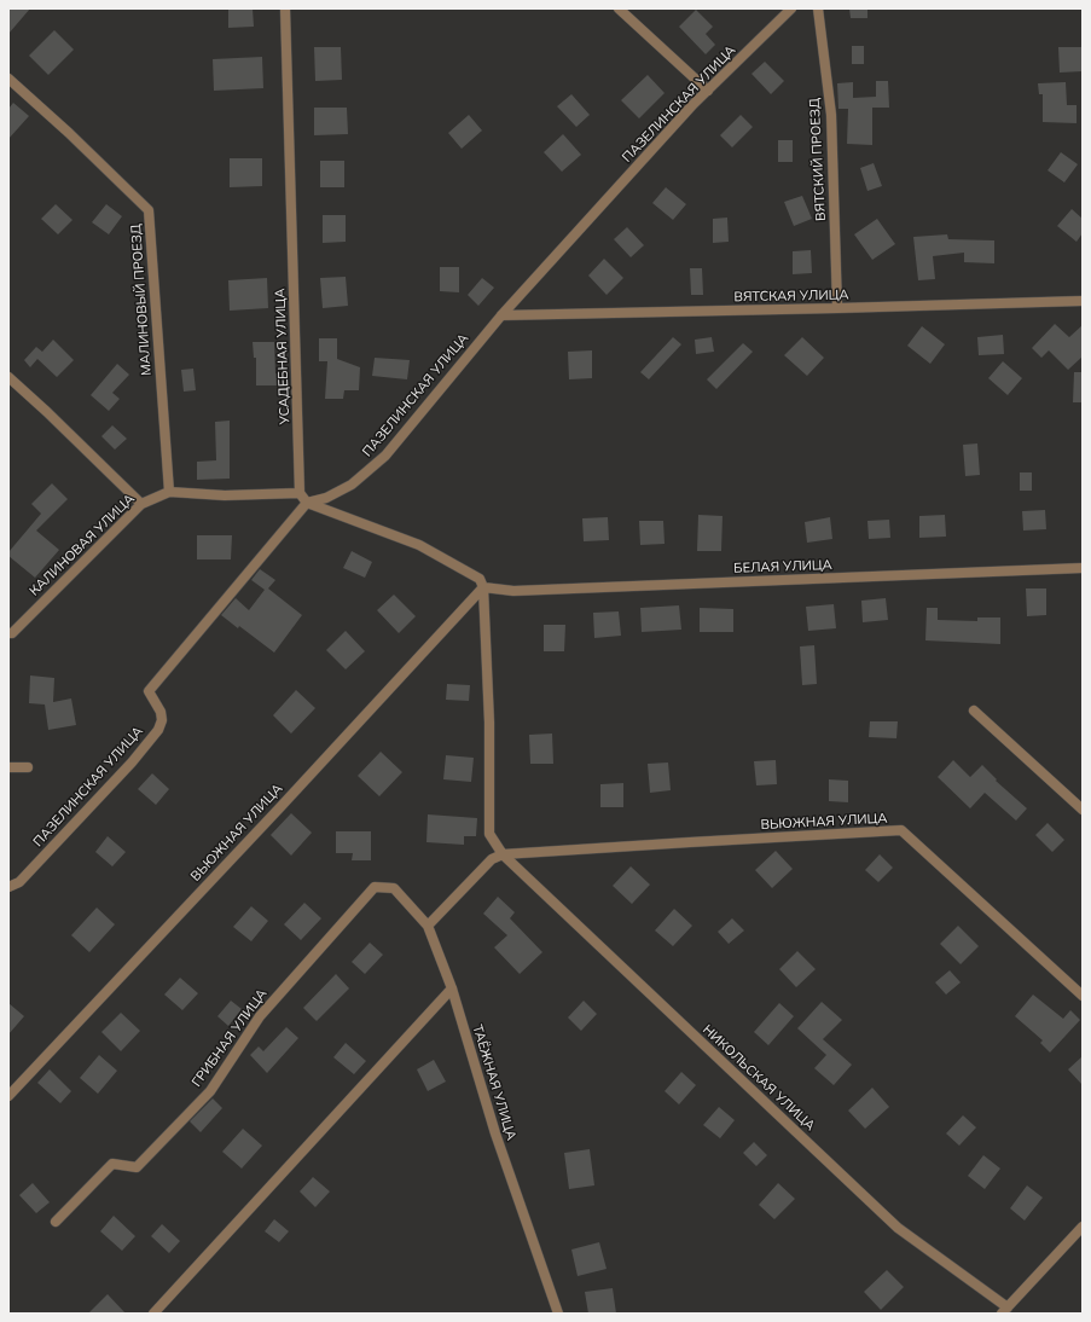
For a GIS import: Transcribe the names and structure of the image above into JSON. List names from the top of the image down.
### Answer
{
  "streets": {
    "street": [
      "ПАЗЕЛИНСКАЯ УЛИЦА",
      "ВЯТСКИЙ ПРОЕЗД",
      "ВЯТСКАЯ УЛИЦА",
      "МАЛИНОВЫЙ ПРОЕЗД",
      "УСАДЕБНАЯ УЛИЦА",
      "КАЛИНОВАЯ УЛИЦА",
      "БЕЛАЯ УЛИЦА",
      "ВЬЮЖНАЯ УЛИЦА",
      "ГРИБНАЯ УЛИЦА",
      "НИКОЛЬСКАЯ УЛИЦА",
      "ТАЁЖНАЯ УЛИЦА"
    ]
  },
  "crossings": [
    ["ПАЗЕЛИНСКАЯ УЛИЦА", "ВЯТСКАЯ УЛИЦА"],
    ["ВЯТСКИЙ ПРОЕЗД", "ВЯТСКАЯ УЛИЦА"],
    ["МАЛИНОВЫЙ ПРОЕЗД", "КАЛИНОВАЯ УЛИЦА"],
    ["УСАДЕБНАЯ УЛИЦА", "КАЛИНОВАЯ УЛИЦА"],
    ["БЕЛАЯ УЛИЦА", "ВЬЮЖНАЯ УЛИЦА"],
    ["БЕЛАЯ УЛИЦА", "НИКОЛЬСКАЯ УЛИЦА"],
    ["ВЬЮЖНАЯ УЛИЦА", "НИКОЛЬСКАЯ УЛИЦА"],
    ["ГРИБНАЯ УЛИЦА", "ТАЁЖНАЯ УЛИЦА"]
  ]
}
